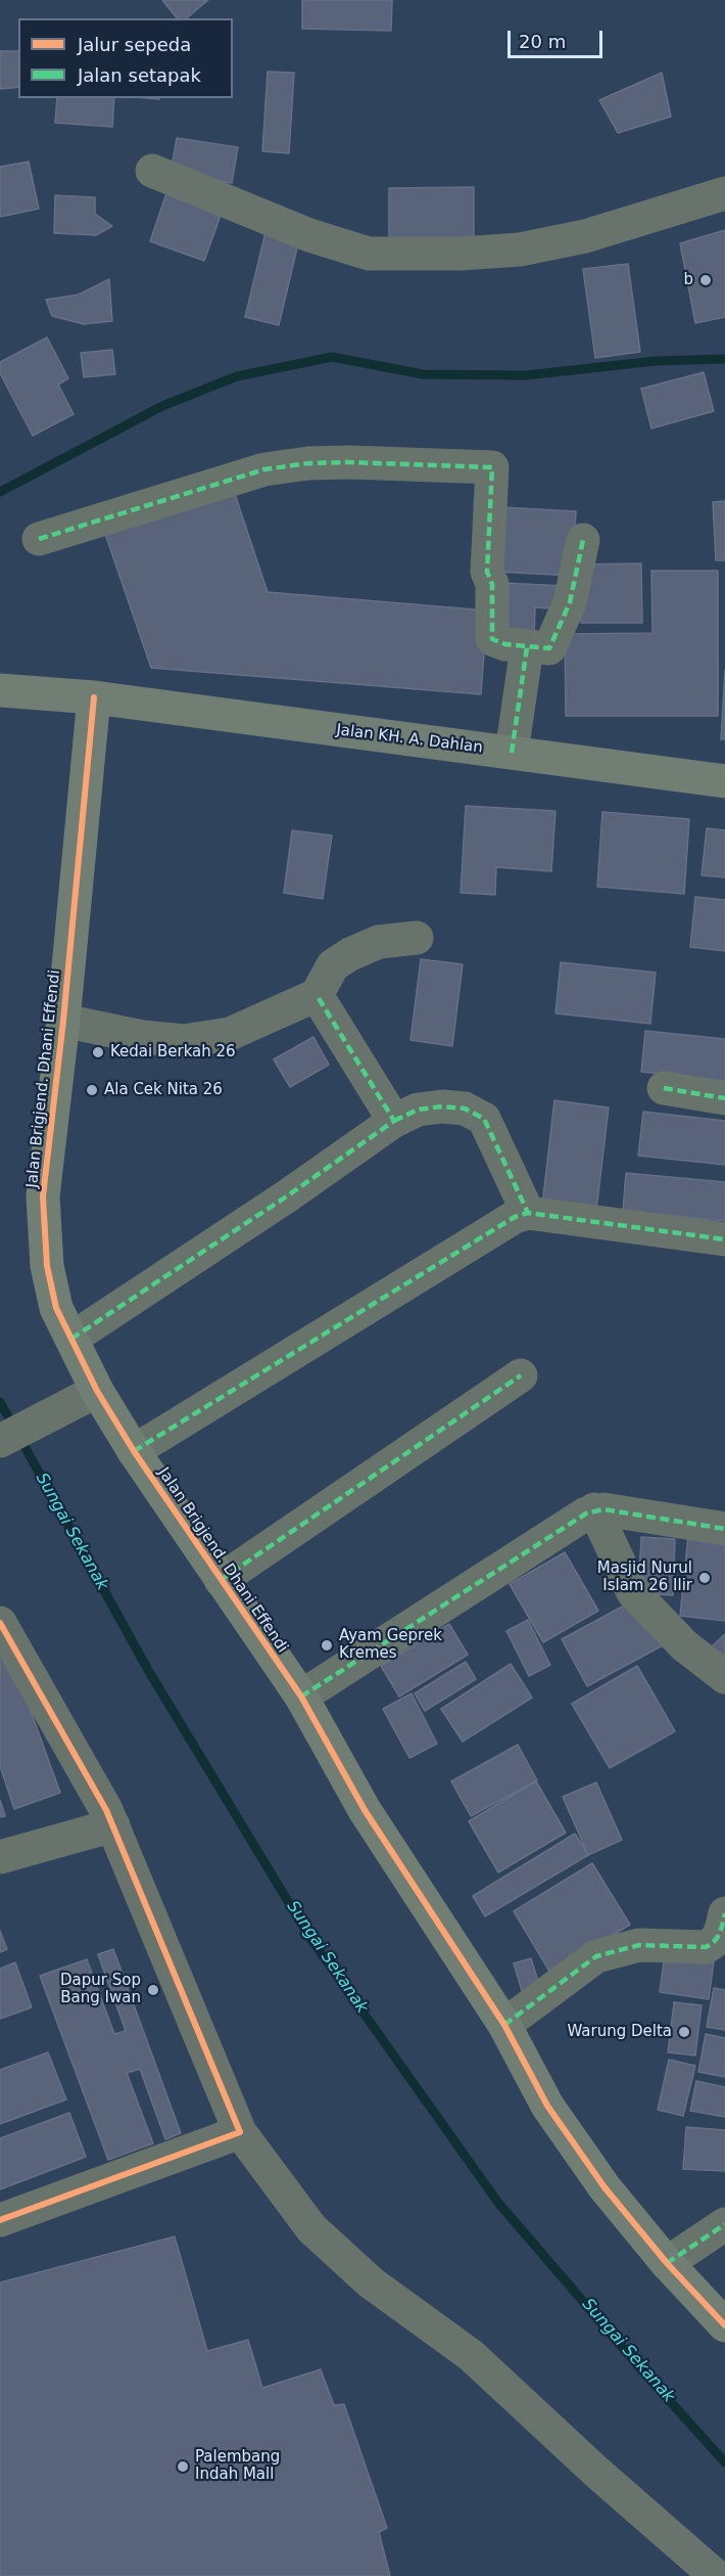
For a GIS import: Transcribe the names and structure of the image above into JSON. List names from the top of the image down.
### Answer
{
  "streets": {
    "street": ["Jalan KH. A. Dahlan", "Jalan Brigjend. Dhani Effendi"]
  },
  "crossings": [
    ["Jalan KH. A. Dahlan", "Jalan Brigjend. Dhani Effendi"]
  ],
  "water": ["Sungai Sekanak"],
  "places": [
    "b",
    "Kedai Berkah 26",
    "Ala Cek Nita 26",
    "Masjid Nurul Islam 26 Ilir",
    "Ayam Geprek Kremes",
    "Dapur Sop Bang Iwan",
    "Warung Delta",
    "Palembang Indah Mall"
  ],
  "legend": ["Jalur sepeda", "Jalan setapak"],
  "scale_bar": "20 m"
}
